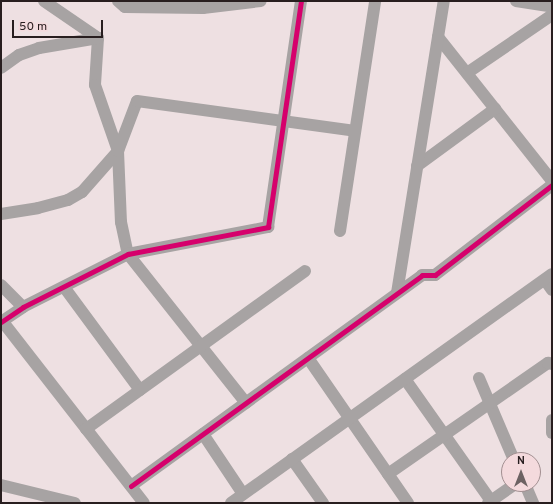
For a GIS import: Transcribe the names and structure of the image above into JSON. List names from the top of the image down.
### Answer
{
  "scale_bar": "50 m",
  "north": "top"
}
